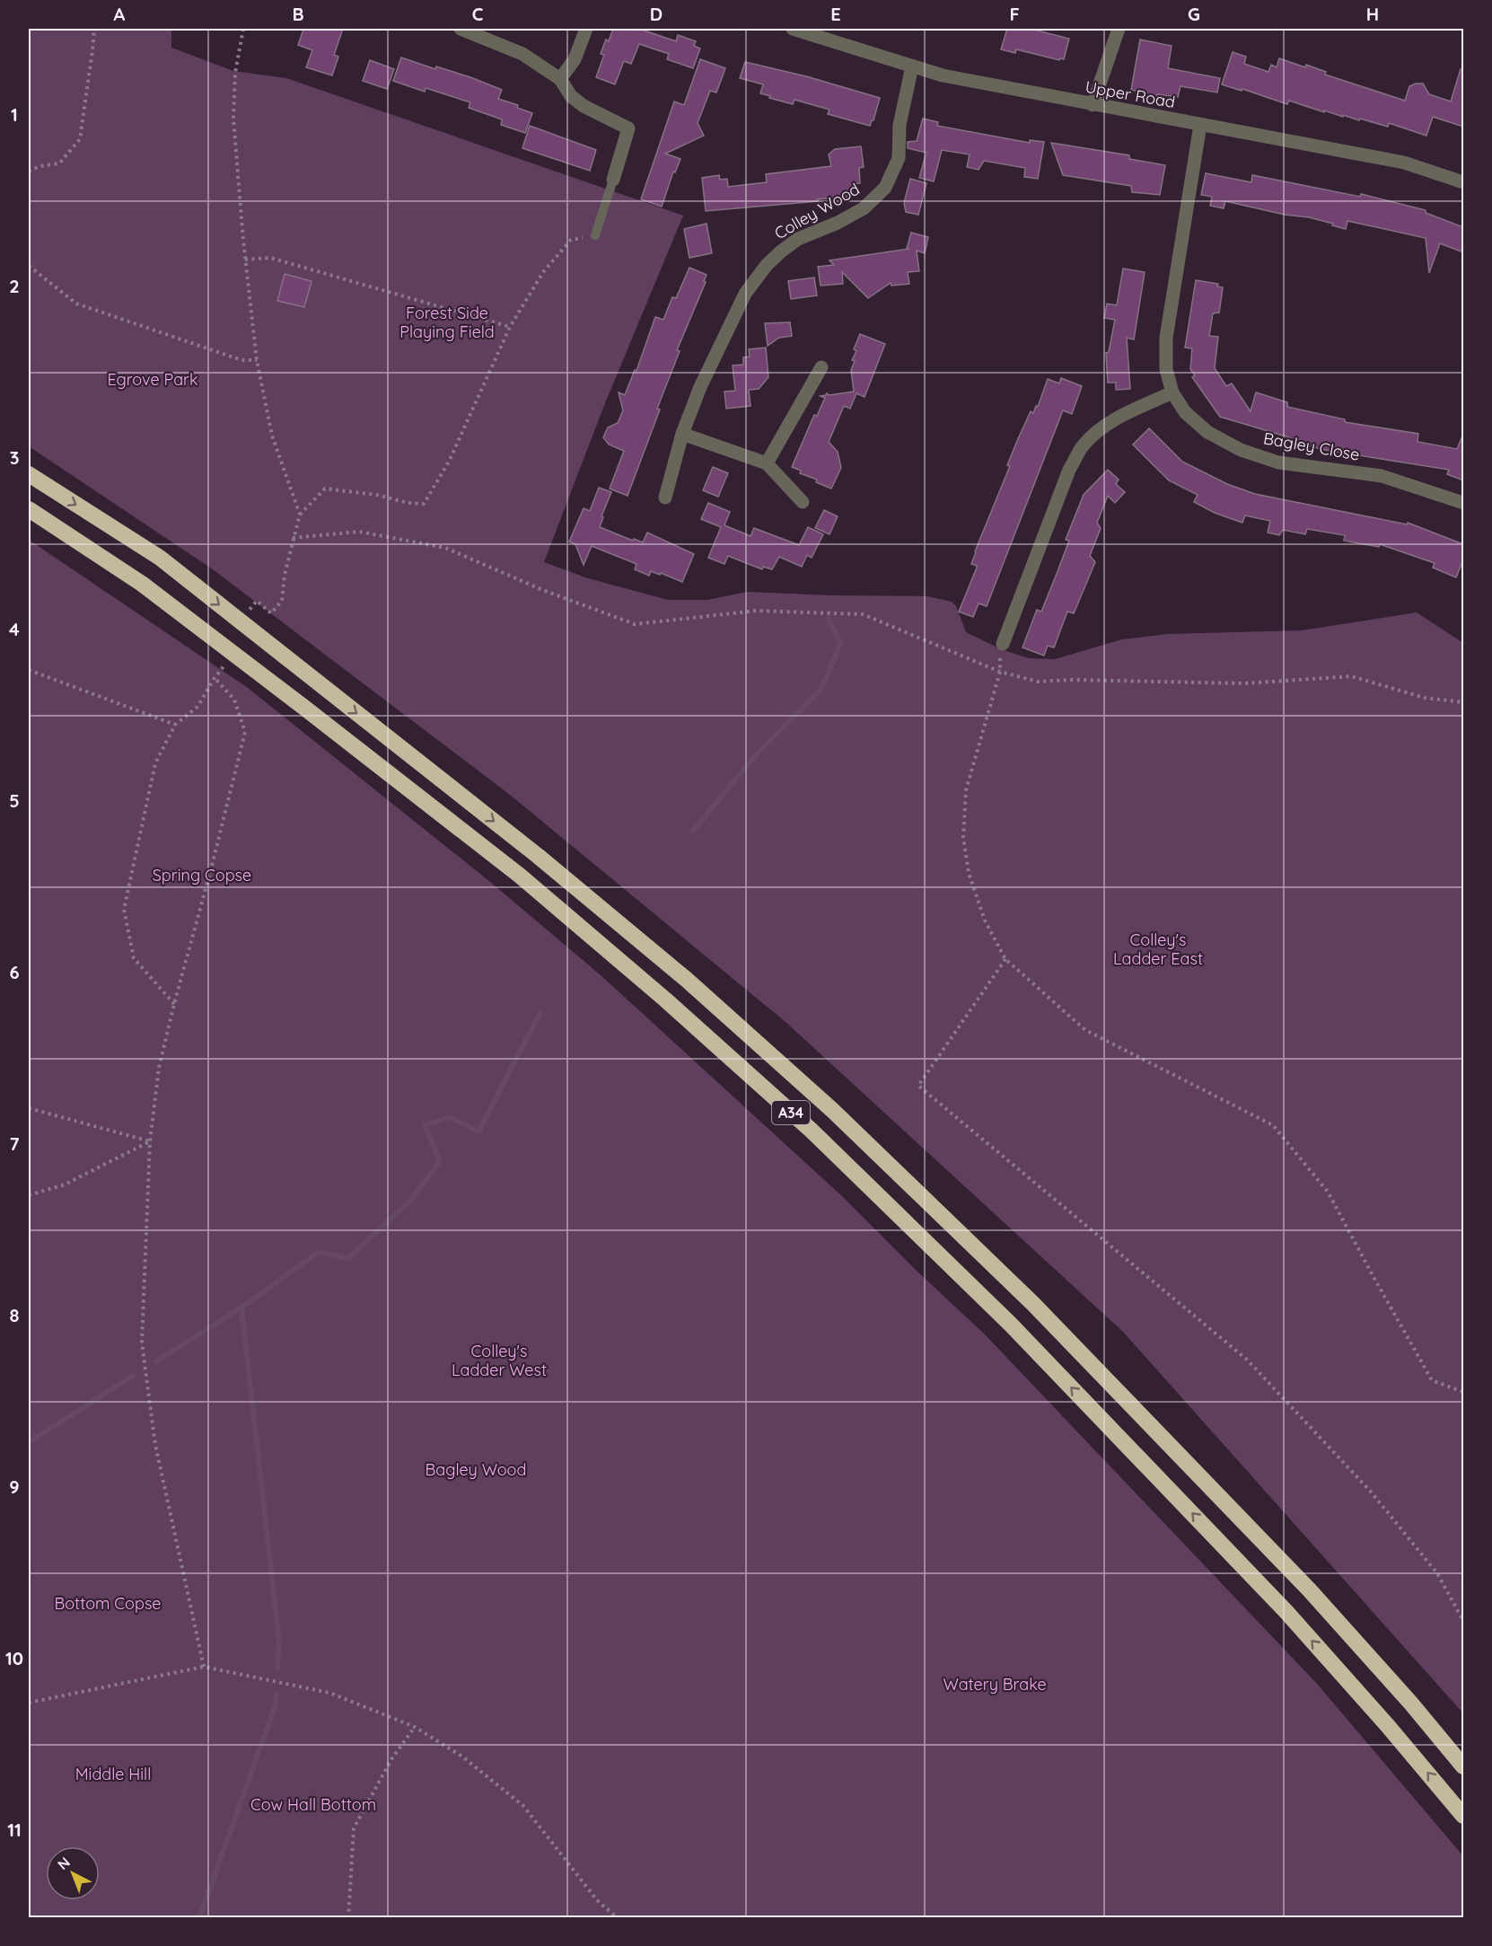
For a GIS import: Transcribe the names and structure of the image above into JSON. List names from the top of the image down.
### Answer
{
  "streets": {
    "highway": ["A34"],
    "street": ["Upper Road", "Colley Wood", "Bagley Close"]
  },
  "crossings": [
    ["Upper Road", "Colley Wood"],
    ["Upper Road", "Bagley Close"]
  ],
  "parks": [
    "Forest Side Playing Field",
    "Egrove Park",
    "Spring Copse",
    "Colley's Ladder East",
    "Colley's Ladder West",
    "Bagley Wood",
    "Bottom Copse",
    "Watery Brake",
    "Middle Hill",
    "Cow Hall Bottom"
  ],
  "north": "top left",
  "grid": {
    "columns": [
      "A",
      "B",
      "C",
      "D",
      "E",
      "F",
      "G",
      "H"
    ],
    "rows": [
      "1",
      "2",
      "3",
      "4",
      "5",
      "6",
      "7",
      "8",
      "9",
      "10",
      "11"
    ]
  }
}
